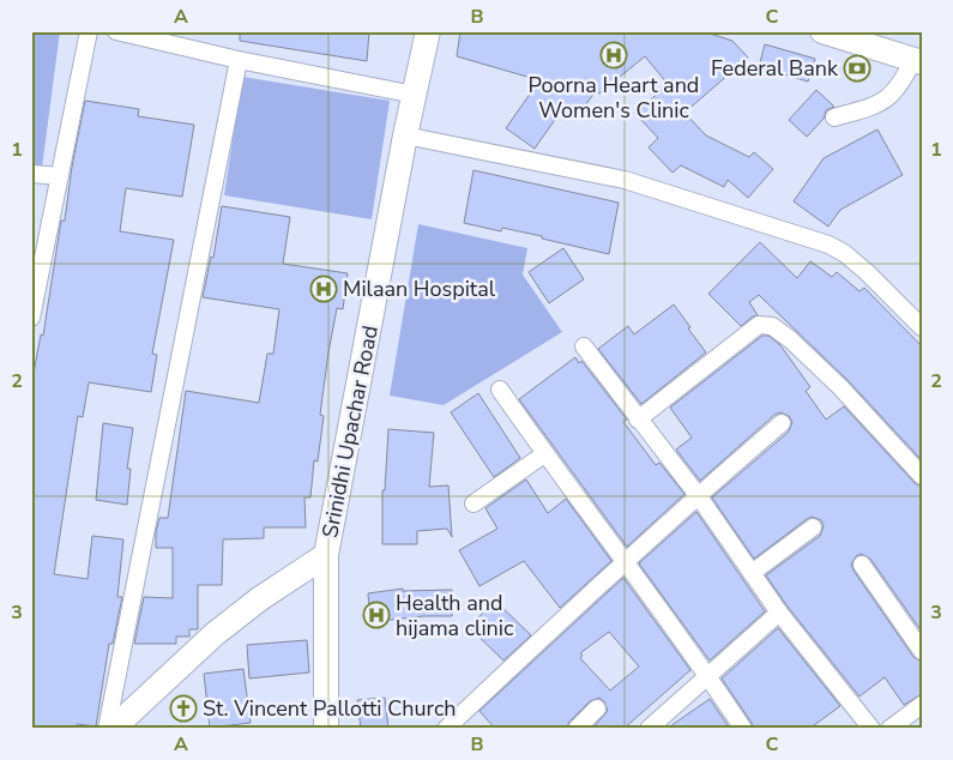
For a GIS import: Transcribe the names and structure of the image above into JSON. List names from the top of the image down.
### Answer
{
  "streets": {
    "street": ["Srinidhi Upachar Road"]
  },
  "places": {
    "hospital": ["Poorna Heart and Women's Clinic", "Milaan Hospital", "Health and hijama clinic"],
    "bank": ["Federal Bank"],
    "church": ["St. Vincent Pallotti Church"]
  },
  "grid": {
    "columns": ["A", "B", "C"],
    "rows": ["1", "2", "3"]
  }
}
